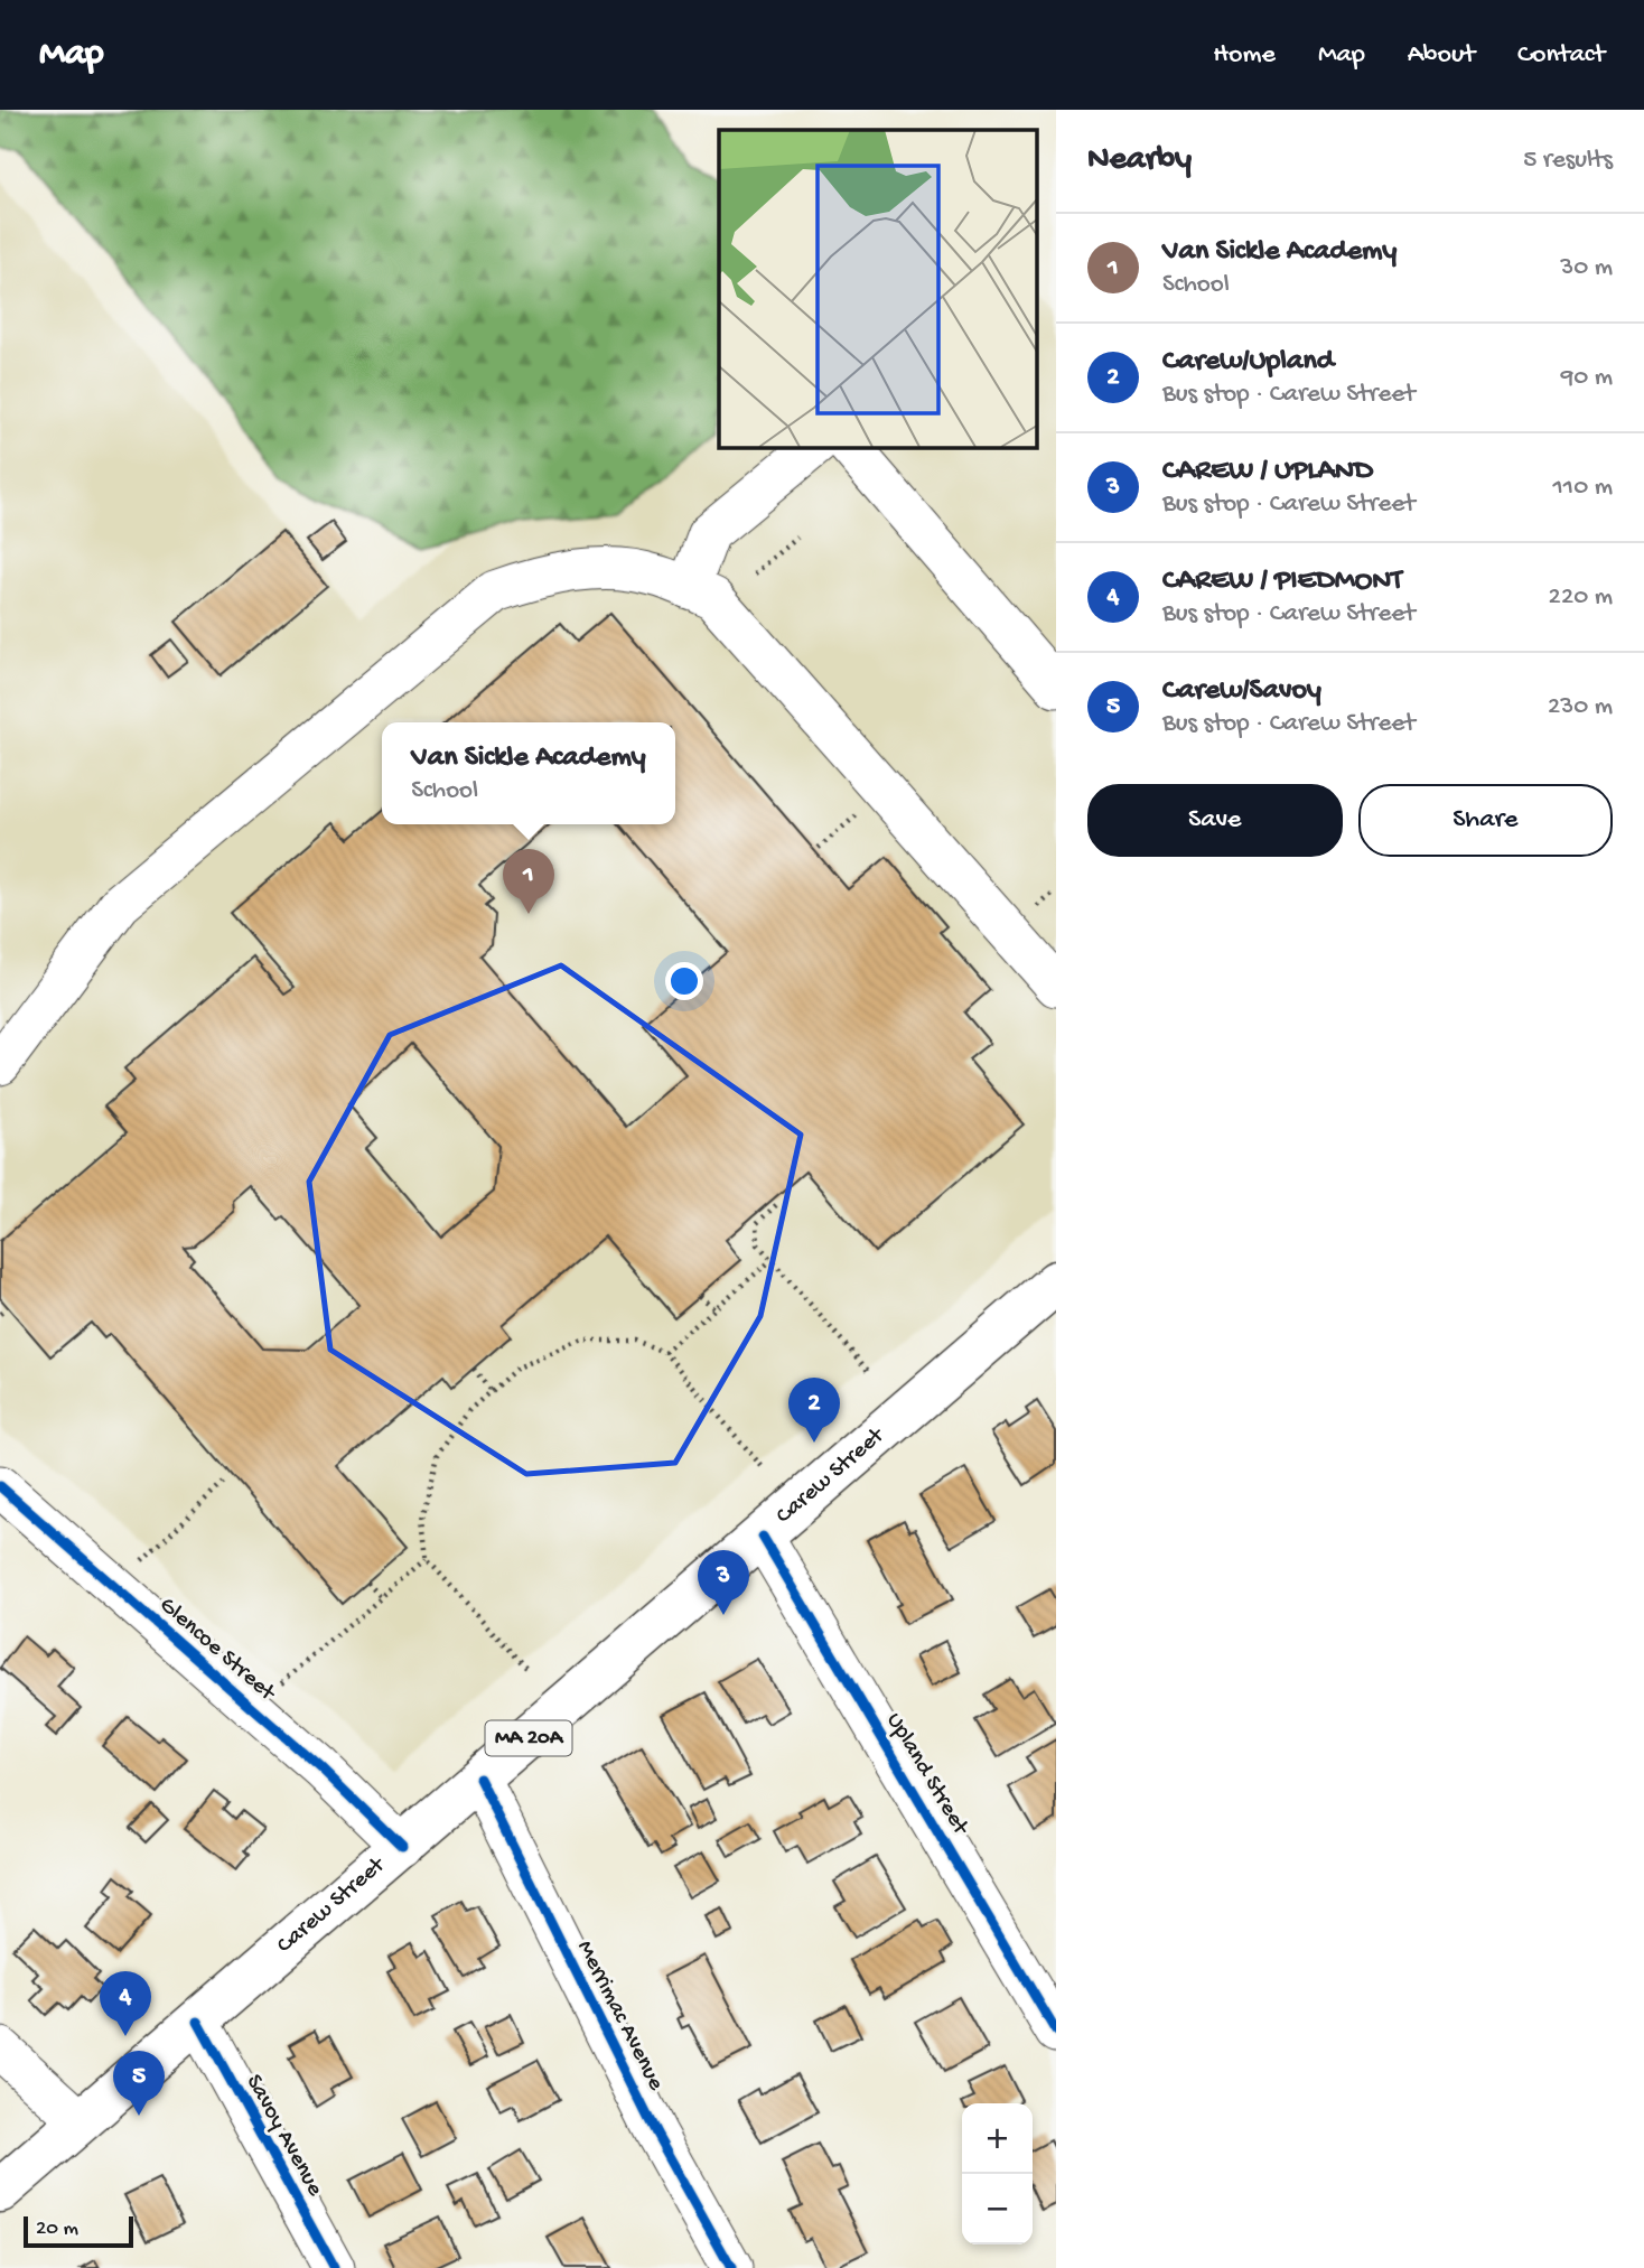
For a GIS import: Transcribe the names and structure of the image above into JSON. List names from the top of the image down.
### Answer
{
  "streets": {
    "main road": ["Carew Street", "MA 20A"],
    "street": [
      "Glencoe Street",
      "Upland Street",
      "Merrimac Avenue",
      "Savoy Avenue"
    ]
  },
  "crossings": [
    ["Carew Street", "Glencoe Street"],
    ["Carew Street", "Upland Street"],
    ["Carew Street", "Merrimac Avenue"],
    ["Carew Street", "Savoy Avenue"]
  ],
  "scale_bar": "20 m",
  "page": {
    "header": "Map",
    "nav": [
      "Home",
      "Map",
      "About",
      "Contact"
    ],
    "heading": ["Nearby", "5 results"],
    "list": [
      {
        "mark": "1",
        "name": "Van Sickle Academy",
        "note": "School",
        "value": "30 m"
      },
      {
        "mark": "2",
        "name": "Carew/Upland",
        "note": "Bus stop · Carew Street",
        "value": "90 m"
      },
      {
        "mark": "3",
        "name": "CAREW / UPLAND",
        "note": "Bus stop · Carew Street",
        "value": "110 m"
      },
      {
        "mark": "4",
        "name": "CAREW / PIEDMONT",
        "note": "Bus stop · Carew Street",
        "value": "220 m"
      },
      {
        "mark": "5",
        "name": "Carew/Savoy",
        "note": "Bus stop · Carew Street",
        "value": "230 m"
      }
    ],
    "popup": ["Van Sickle Academy", "School"],
    "buttons": ["Save", "Share"],
    "pins": [
      "1",
      "2",
      "3",
      "4",
      "5"
    ],
    "map_buttons": ["+", "−"],
    "scale": "20 m"
  }
}
